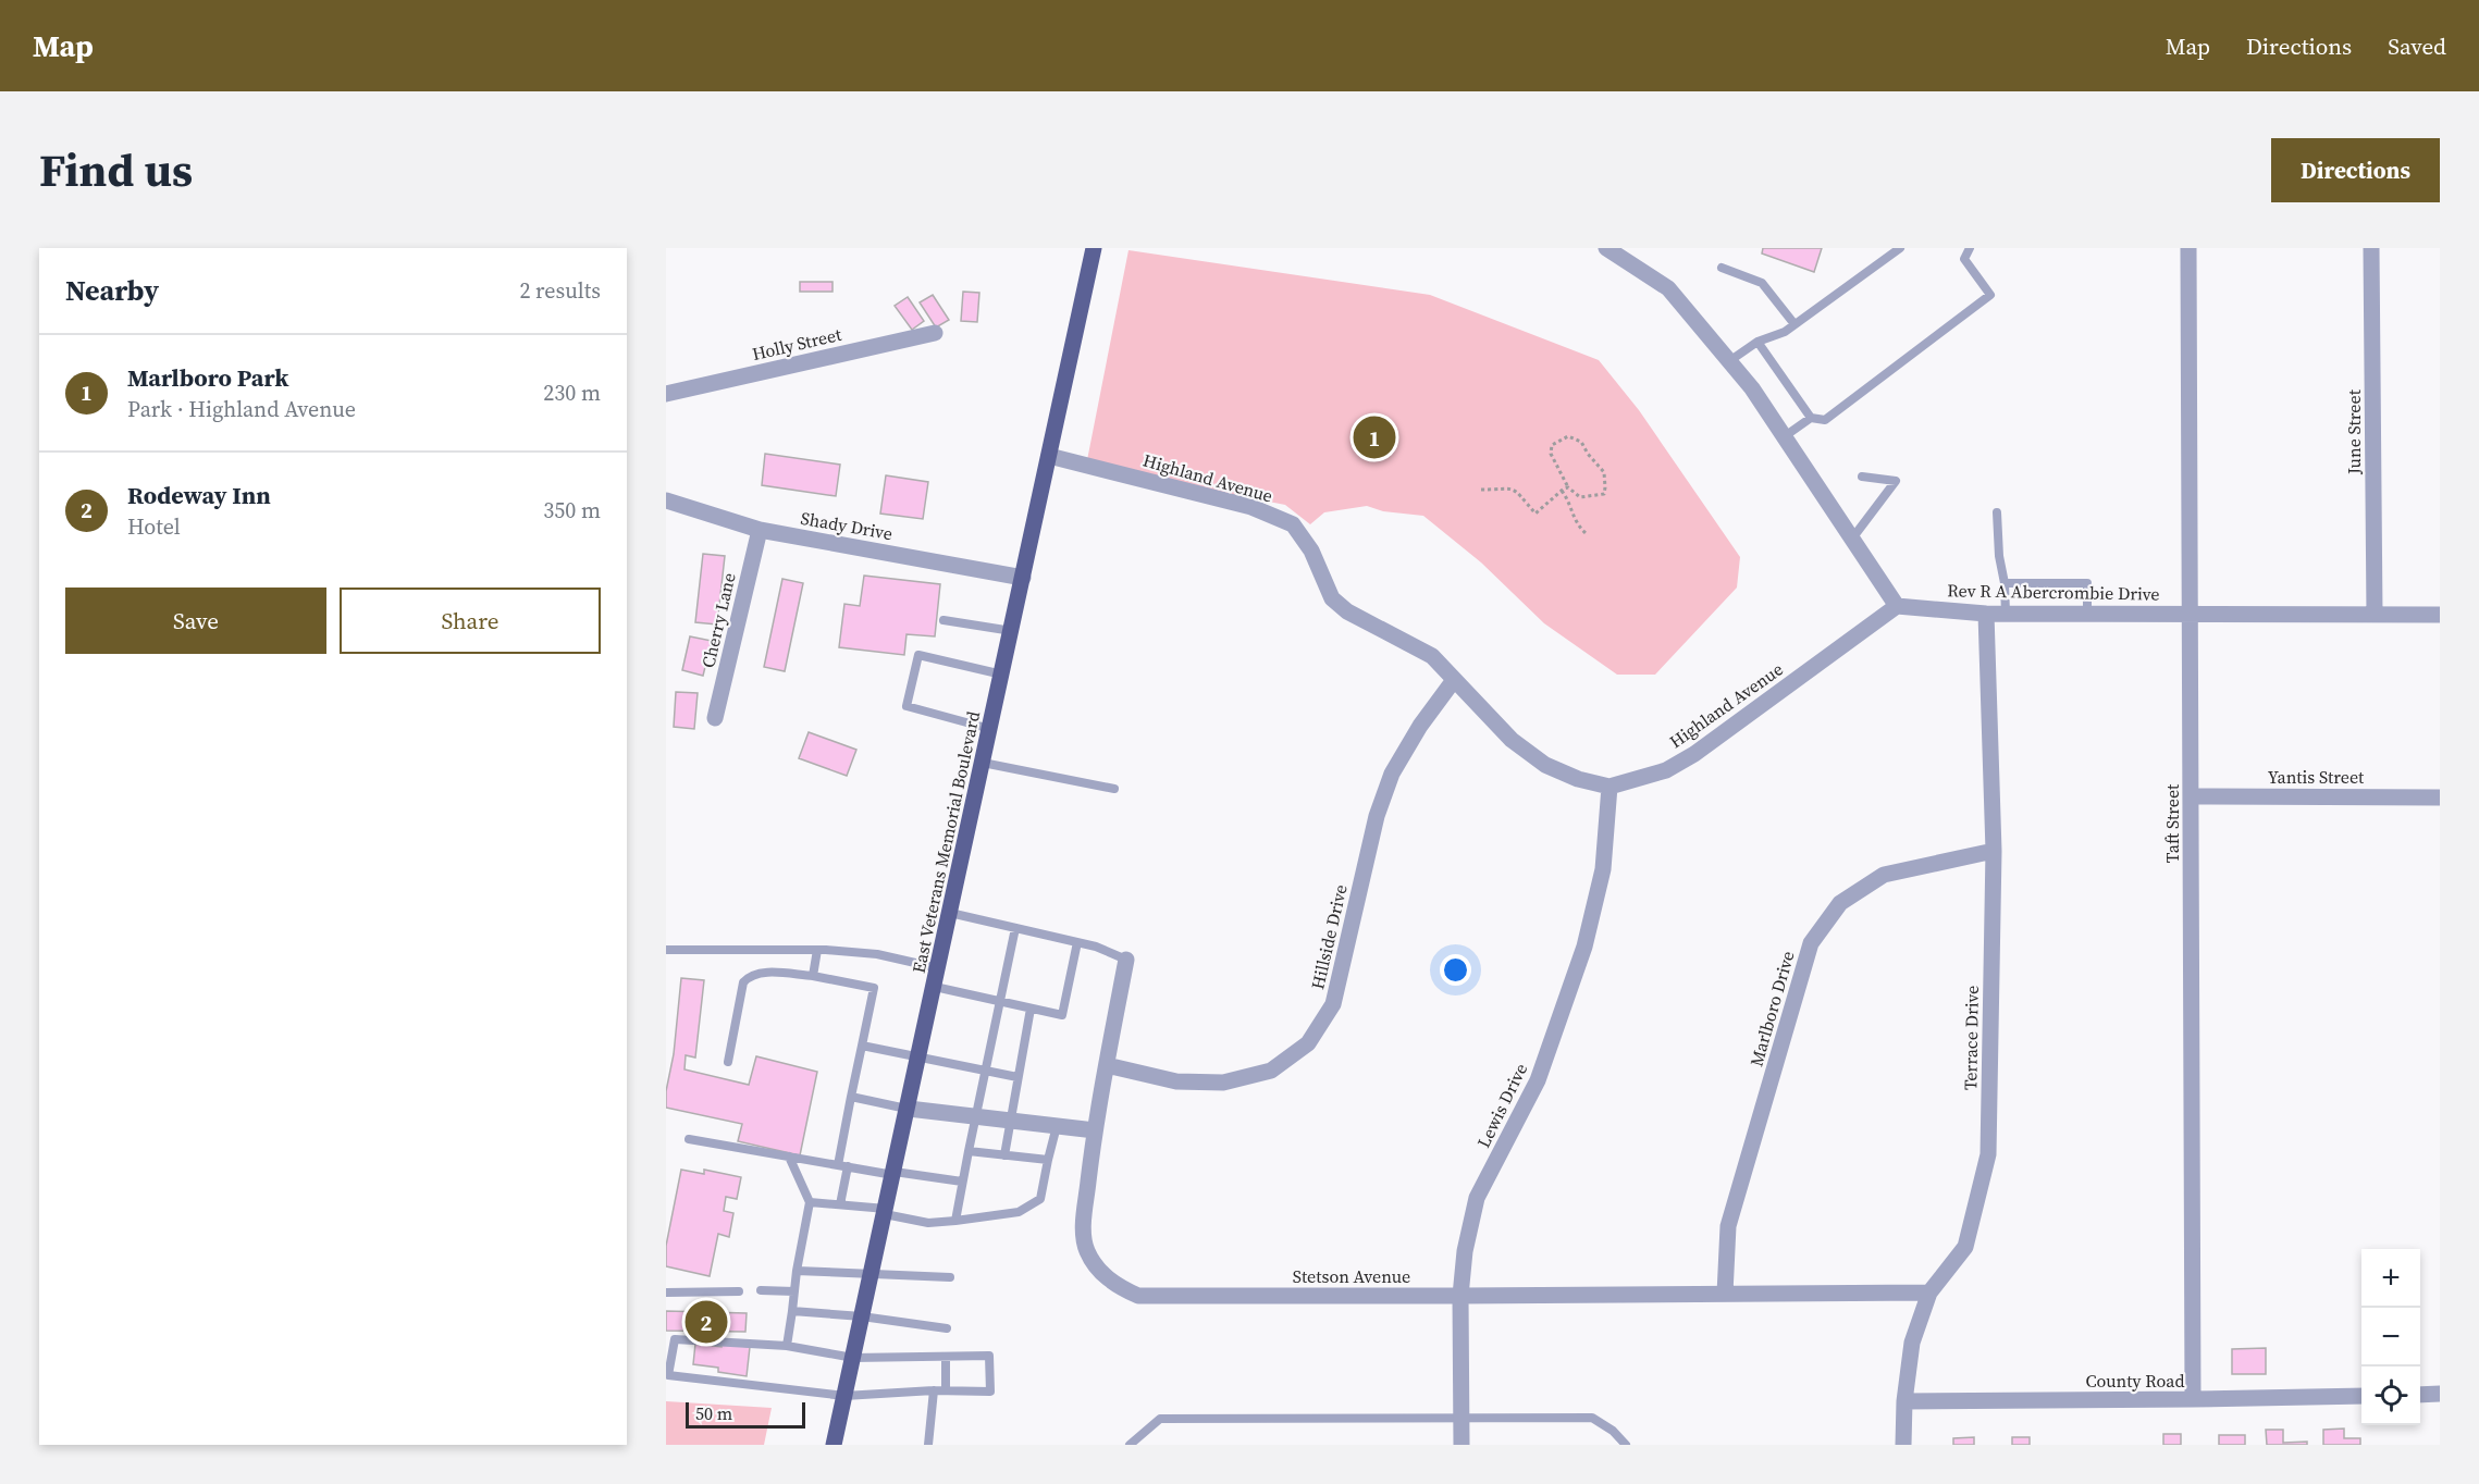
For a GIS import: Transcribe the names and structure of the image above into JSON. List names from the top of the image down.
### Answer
{
  "streets": {
    "main road": ["East Veterans Memorial Boulevard"],
    "street": [
      "Holly Street",
      "June Street",
      "Highland Avenue",
      "Shady Drive",
      "Rev R A Abercrombie Drive",
      "Cherry Lane",
      "Yantis Street",
      "Taft Street",
      "Hillside Drive",
      "Marlboro Drive",
      "Terrace Drive",
      "Lewis Drive",
      "Stetson Avenue",
      "County Road"
    ]
  },
  "crossings": [
    ["June Street", "Rev R A Abercrombie Drive"],
    ["Highland Avenue", "Rev R A Abercrombie Drive"],
    ["Highland Avenue", "East Veterans Memorial Boulevard"],
    ["Highland Avenue", "Hillside Drive"],
    ["Highland Avenue", "Lewis Drive"],
    ["Shady Drive", "Cherry Lane"],
    ["Shady Drive", "East Veterans Memorial Boulevard"],
    ["Rev R A Abercrombie Drive", "Taft Street"],
    ["Rev R A Abercrombie Drive", "Terrace Drive"],
    ["Yantis Street", "Taft Street"],
    ["Taft Street", "County Road"],
    ["Hillside Drive", "Stetson Avenue"],
    ["Marlboro Drive", "Terrace Drive"],
    ["Marlboro Drive", "Stetson Avenue"],
    ["Terrace Drive", "Stetson Avenue"],
    ["Terrace Drive", "County Road"],
    ["Lewis Drive", "Stetson Avenue"]
  ],
  "scale_bar": "50 m",
  "page": {
    "header": "Map",
    "nav": ["Map", "Directions", "Saved"],
    "title": "Find us",
    "buttons": [
      "Directions",
      ["Save", "Share"]
    ],
    "heading": ["Nearby", "2 results"],
    "list": [
      {
        "mark": "1",
        "name": "Marlboro Park",
        "note": "Park · Highland Avenue",
        "value": "230 m"
      },
      {
        "mark": "2",
        "name": "Rodeway Inn",
        "note": "Hotel",
        "value": "350 m"
      }
    ],
    "pins": ["1", "2"],
    "map_buttons": ["+", "−"],
    "scale": "50 m"
  }
}
